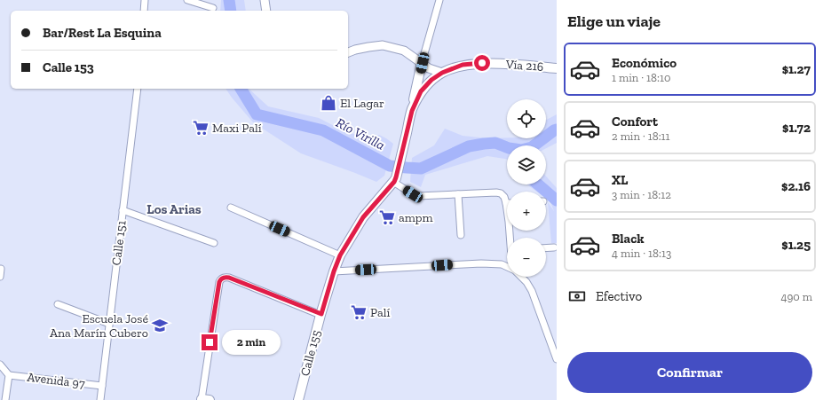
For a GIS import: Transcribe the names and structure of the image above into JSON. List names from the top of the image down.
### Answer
{
  "streets": {
    "main road": ["Vía 216", "Calle 155"],
    "street": ["Calle 151", "Avenida 97"]
  },
  "crossings": [
    ["Vía 216", "Calle 155"],
    ["Calle 151", "Avenida 97"]
  ],
  "districts": ["Los Arias"],
  "water": ["Río Virilla"],
  "places": {
    "shop": ["El Lagar"],
    "supermarket": ["Maxi Palí", "ampm", "Palí"],
    "school or university": ["Escuela José Ana Marín Cubero"]
  },
  "page": {
    "heading": "Elige un viaje",
    "banner": ["Bar/Rest La Esquina", "Calle 153"],
    "list": [
      {
        "name": "Económico",
        "note": "1 min · 18:10",
        "value": "$1.27"
      },
      {
        "name": "Confort",
        "note": "2 min · 18:11",
        "value": "$1.72"
      },
      {
        "name": "XL",
        "note": "3 min · 18:12",
        "value": "$2.16"
      },
      {
        "name": "Black",
        "note": "4 min · 18:13",
        "value": "$1.25"
      }
    ],
    "map_buttons": ["+", "−"],
    "pay": ["Efectivo", "490 m"],
    "bubble": "2 min",
    "buttons": "Confirmar"
  }
}
